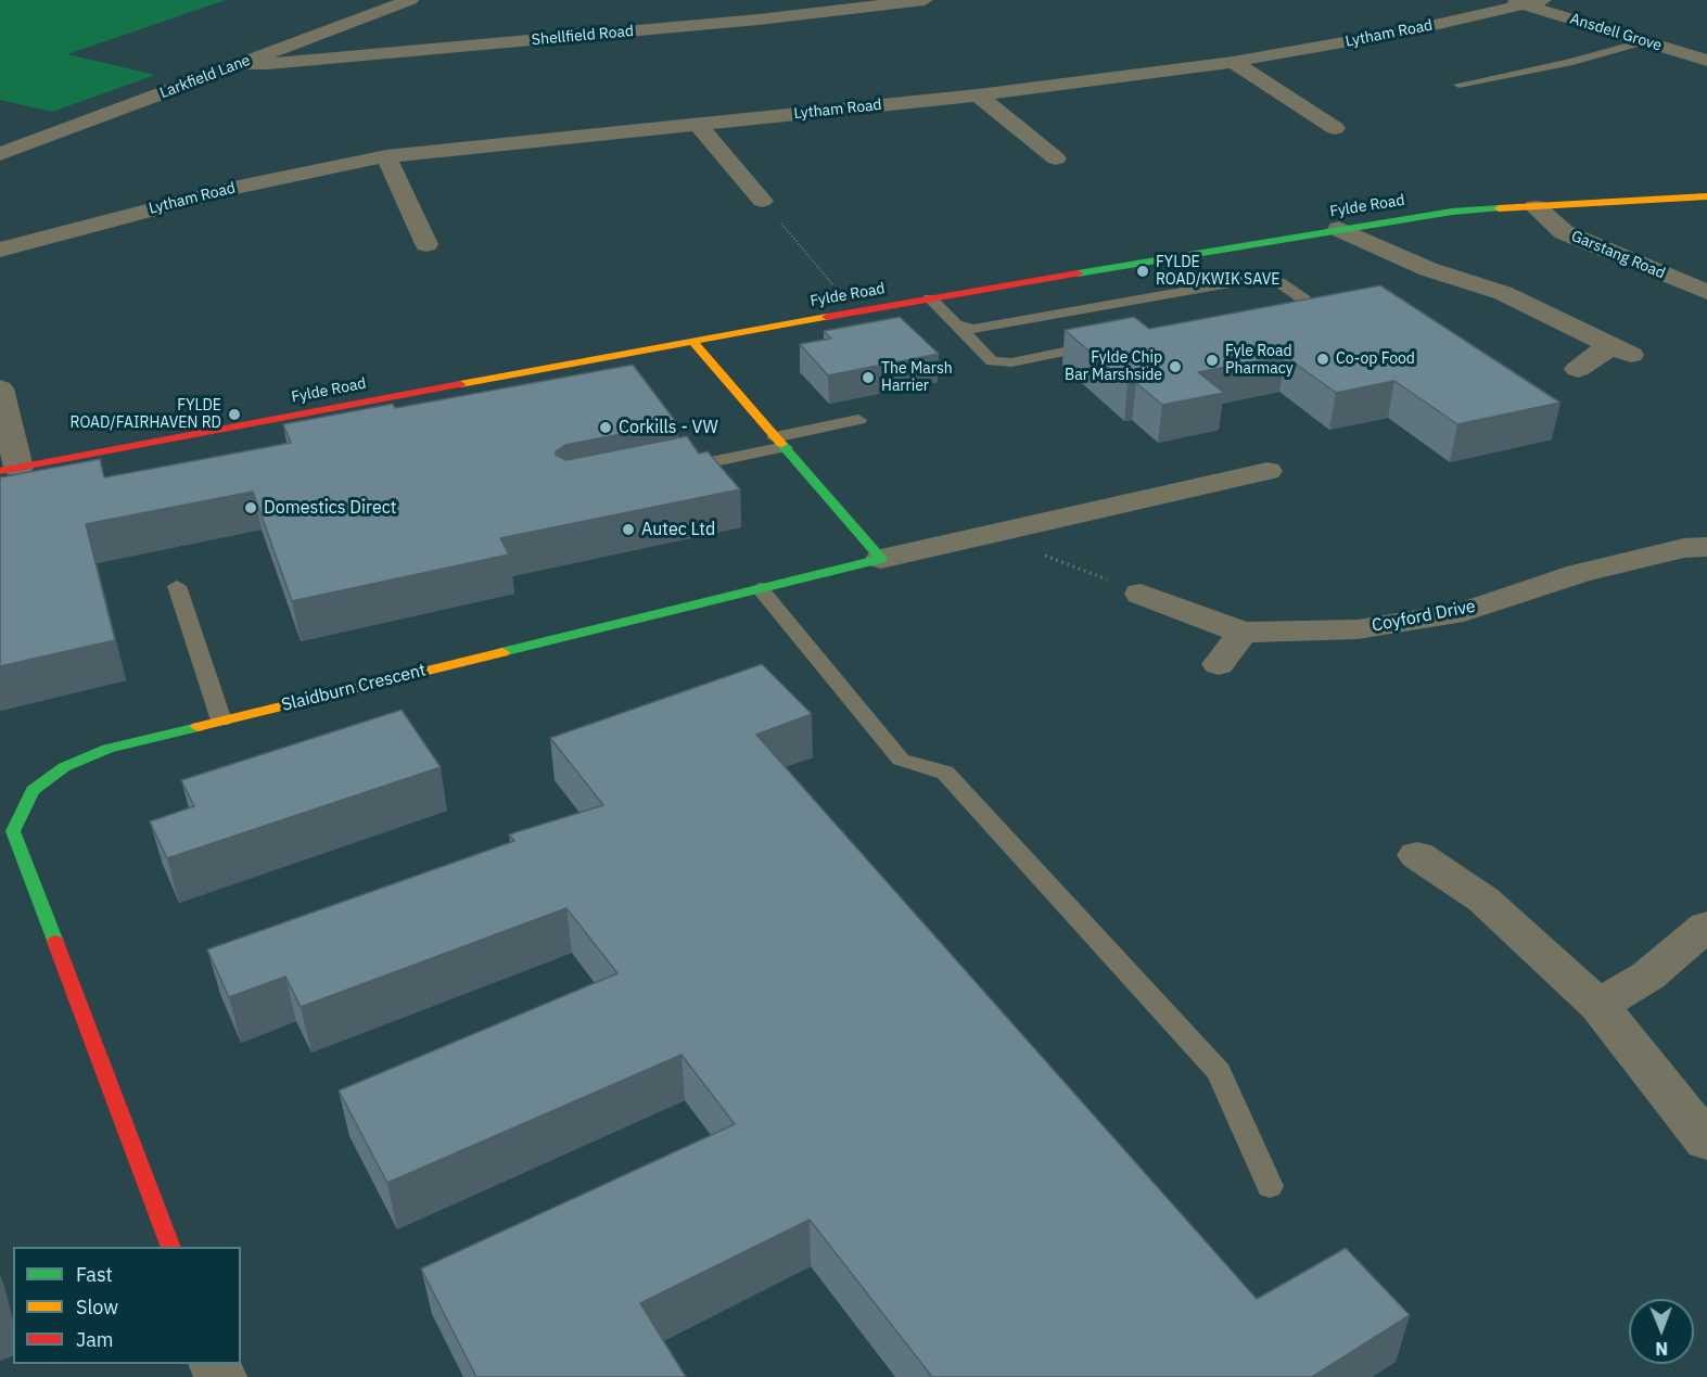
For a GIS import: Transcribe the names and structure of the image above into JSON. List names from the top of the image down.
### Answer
{
  "streets": {
    "street": [
      "Ansdell Grove",
      "Lytham Road",
      "Shellfield Road",
      "Larkfield Lane",
      "Fylde Road",
      "Garstang Road",
      "Coyford Drive",
      "Slaidburn Crescent"
    ]
  },
  "crossings": [
    ["Ansdell Grove", "Lytham Road"],
    ["Shellfield Road", "Larkfield Lane"],
    ["Fylde Road", "Garstang Road"]
  ],
  "places": [
    "FYLDE ROAD/KWIK SAVE",
    "Co-op Food",
    "Fyle Road Pharmacy",
    "Fylde Chip Bar Marshside",
    "The Marsh Harrier",
    "FYLDE ROAD/FAIRHAVEN RD",
    "Corkills - VW",
    "Domestics Direct",
    "Autec Ltd"
  ],
  "legend": ["Fast", "Slow", "Jam"],
  "north": "bottom"
}
